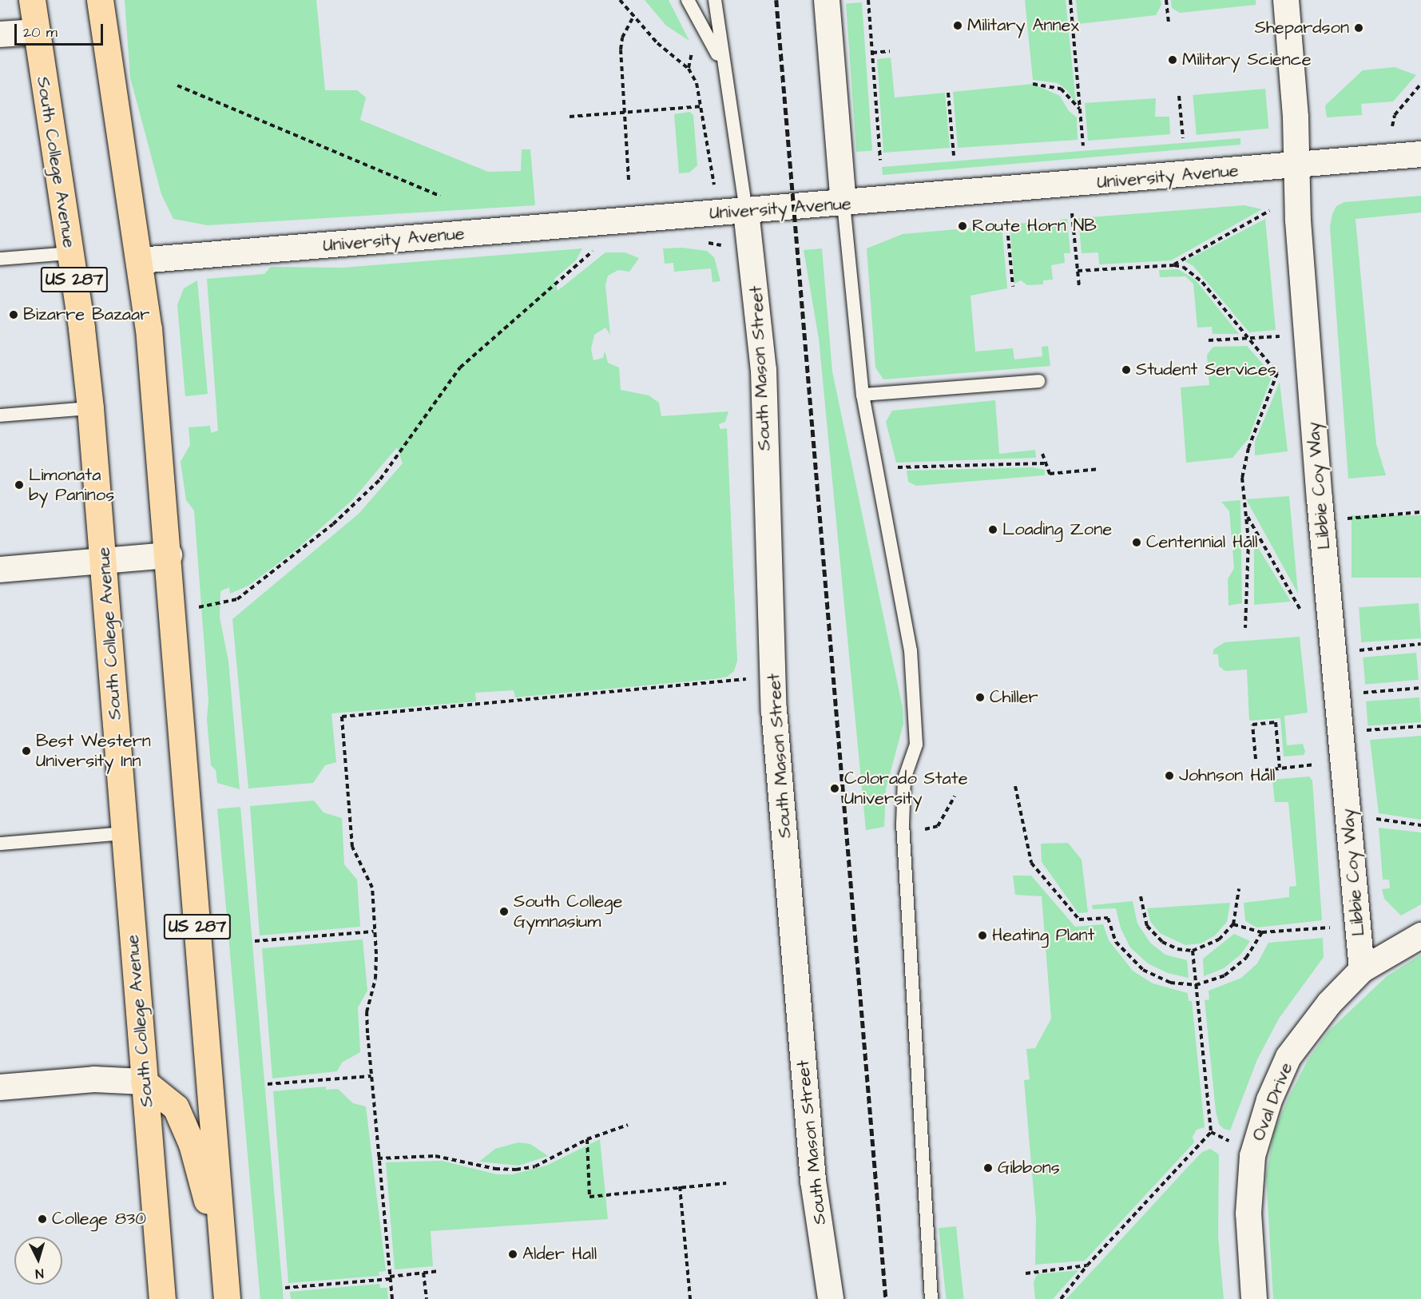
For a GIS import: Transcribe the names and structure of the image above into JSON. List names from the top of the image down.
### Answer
{
  "streets": {
    "highway": ["South College Avenue", "US 287"],
    "street": [
      "University Avenue",
      "South Mason Street",
      "Libbie Coy Way",
      "Oval Drive"
    ]
  },
  "crossings": [
    ["University Avenue", "US 287"],
    ["University Avenue", "South Mason Street"],
    ["University Avenue", "Libbie Coy Way"],
    ["Libbie Coy Way", "Oval Drive"]
  ],
  "places": [
    "Military Annex",
    "Shepardson",
    "Military Science",
    "Route Horn NB",
    "Bizarre Bazaar",
    "Student Services",
    "Limonata by Paninos",
    "Loading Zone",
    "Centennial Hall",
    "Chiller",
    "Best Western University Inn",
    "Johnson Hall",
    "Colorado State University",
    "South College Gymnasium",
    "Heating Plant",
    "Gibbons",
    "College 830",
    "Alder Hall"
  ],
  "scale_bar": "20 m",
  "north": "bottom"
}
